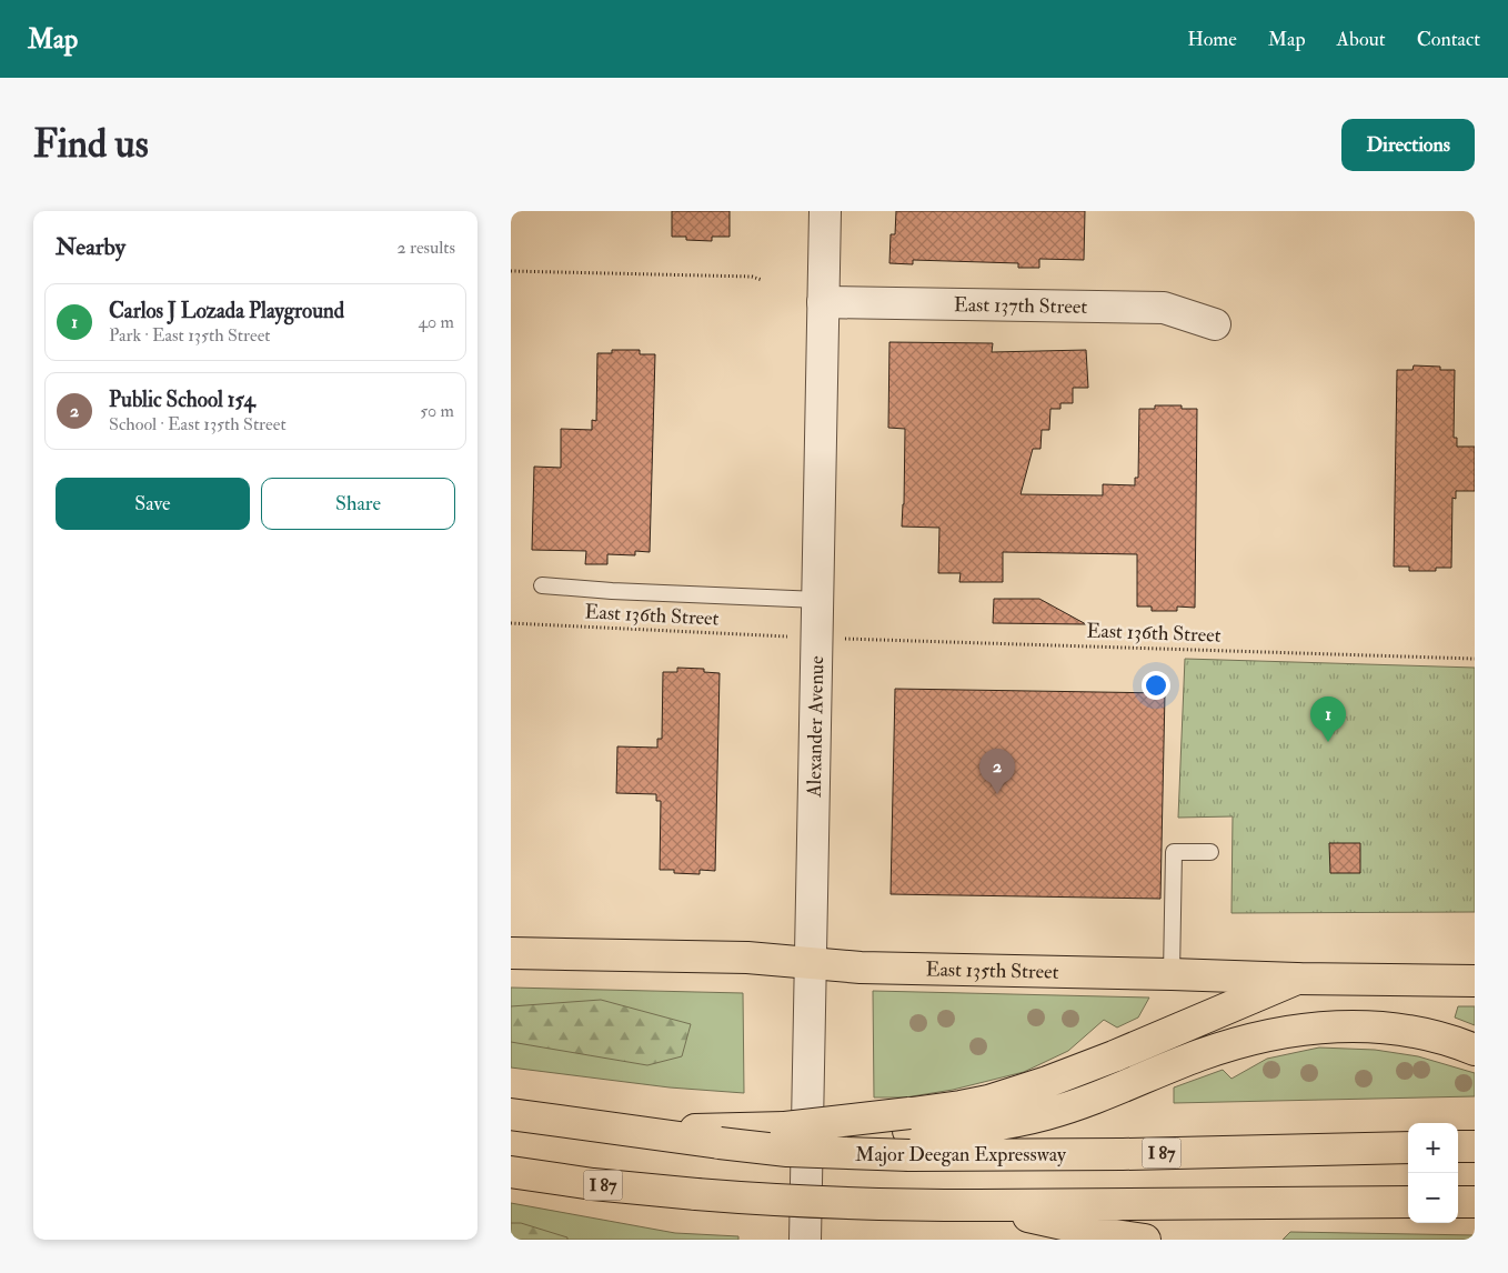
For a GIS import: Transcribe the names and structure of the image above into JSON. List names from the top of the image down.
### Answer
{
  "streets": {
    "main road": ["East 135th Street", "I 87", "Major Deegan Expressway"],
    "street": ["East 137th Street", "Alexander Avenue"],
    "path": ["East 136th Street"]
  },
  "crossings": [
    ["East 137th Street", "Alexander Avenue"],
    ["Alexander Avenue", "East 135th Street"]
  ],
  "page": {
    "header": "Map",
    "nav": [
      "Home",
      "Map",
      "About",
      "Contact"
    ],
    "buttons": [
      "Directions",
      ["Save", "Share"]
    ],
    "title": "Find us",
    "heading": ["Nearby", "2 results"],
    "list": [
      {
        "mark": "1",
        "name": "Carlos J Lozada Playground",
        "note": "Park · East 135th Street",
        "value": "40 m"
      },
      {
        "mark": "2",
        "name": "Public School 154",
        "note": "School · East 135th Street",
        "value": "50 m"
      }
    ],
    "pins": ["1", "2"],
    "map_buttons": ["+", "−"]
  }
}
